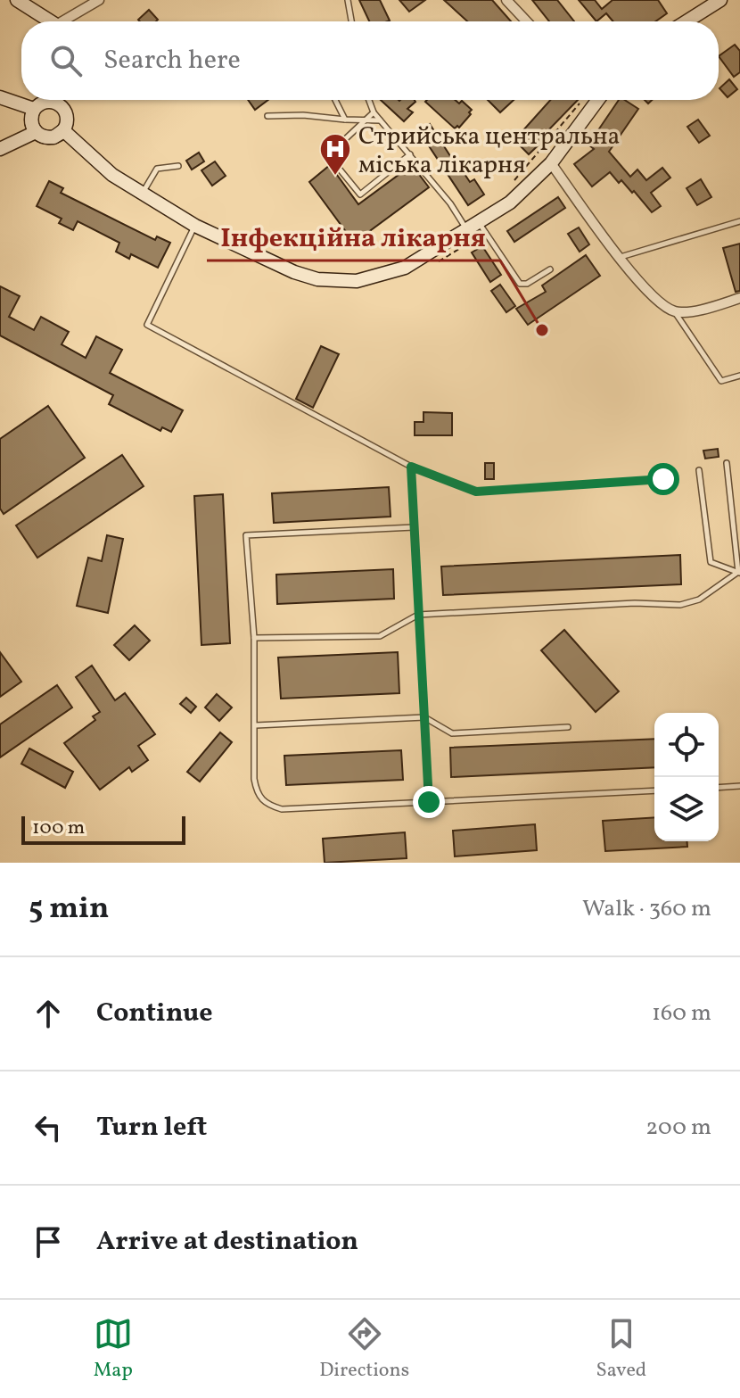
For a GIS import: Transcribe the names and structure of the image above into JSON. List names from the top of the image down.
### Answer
{
  "places": {
    "hospital": ["Стрийська центральна міська лікарня"],
    "other": ["Інфекційна лікарня"]
  },
  "scale_bar": "100 m",
  "page": {
    "search": "Search here",
    "scale": "100 m",
    "heading": ["5 min", "Walk · 360 m"],
    "list": [
      ["Continue", "160 m"],
      ["Turn left", "200 m"],
      "Arrive at destination"
    ],
    "nav": ["Map", "Directions", "Saved"]
  }
}
